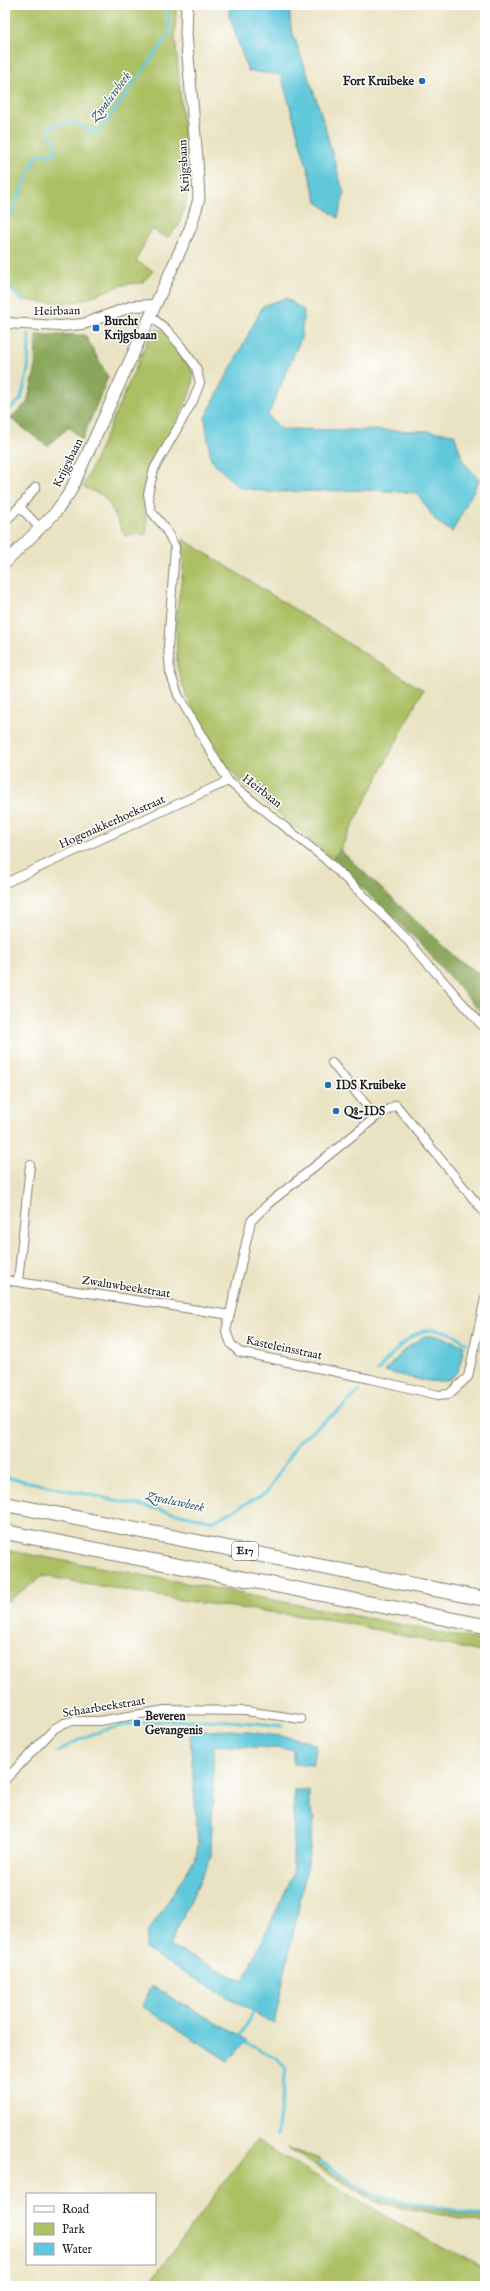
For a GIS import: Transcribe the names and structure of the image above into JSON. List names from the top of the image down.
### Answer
{
  "streets": {
    "highway": ["E17"],
    "main road": ["Krijgsbaan"],
    "street": [
      "Heirbaan",
      "Hogenakkerhoekstraat",
      "Zwaluwbeekstraat",
      "Kasteleinsstraat",
      "Schaarbeekstraat"
    ]
  },
  "crossings": [
    ["Krijgsbaan", "Heirbaan"],
    ["Heirbaan", "Hogenakkerhoekstraat"],
    ["Zwaluwbeekstraat", "Kasteleinsstraat"]
  ],
  "water": ["Zwaluwbeek"],
  "places": {
    "other": ["Fort Kruibeke", "IDS Kruibeke", "Q8-IDS"],
    "transit": ["Burcht Krijgsbaan", "Beveren Gevangenis"]
  },
  "legend": ["Road", "Park", "Water"]
}
